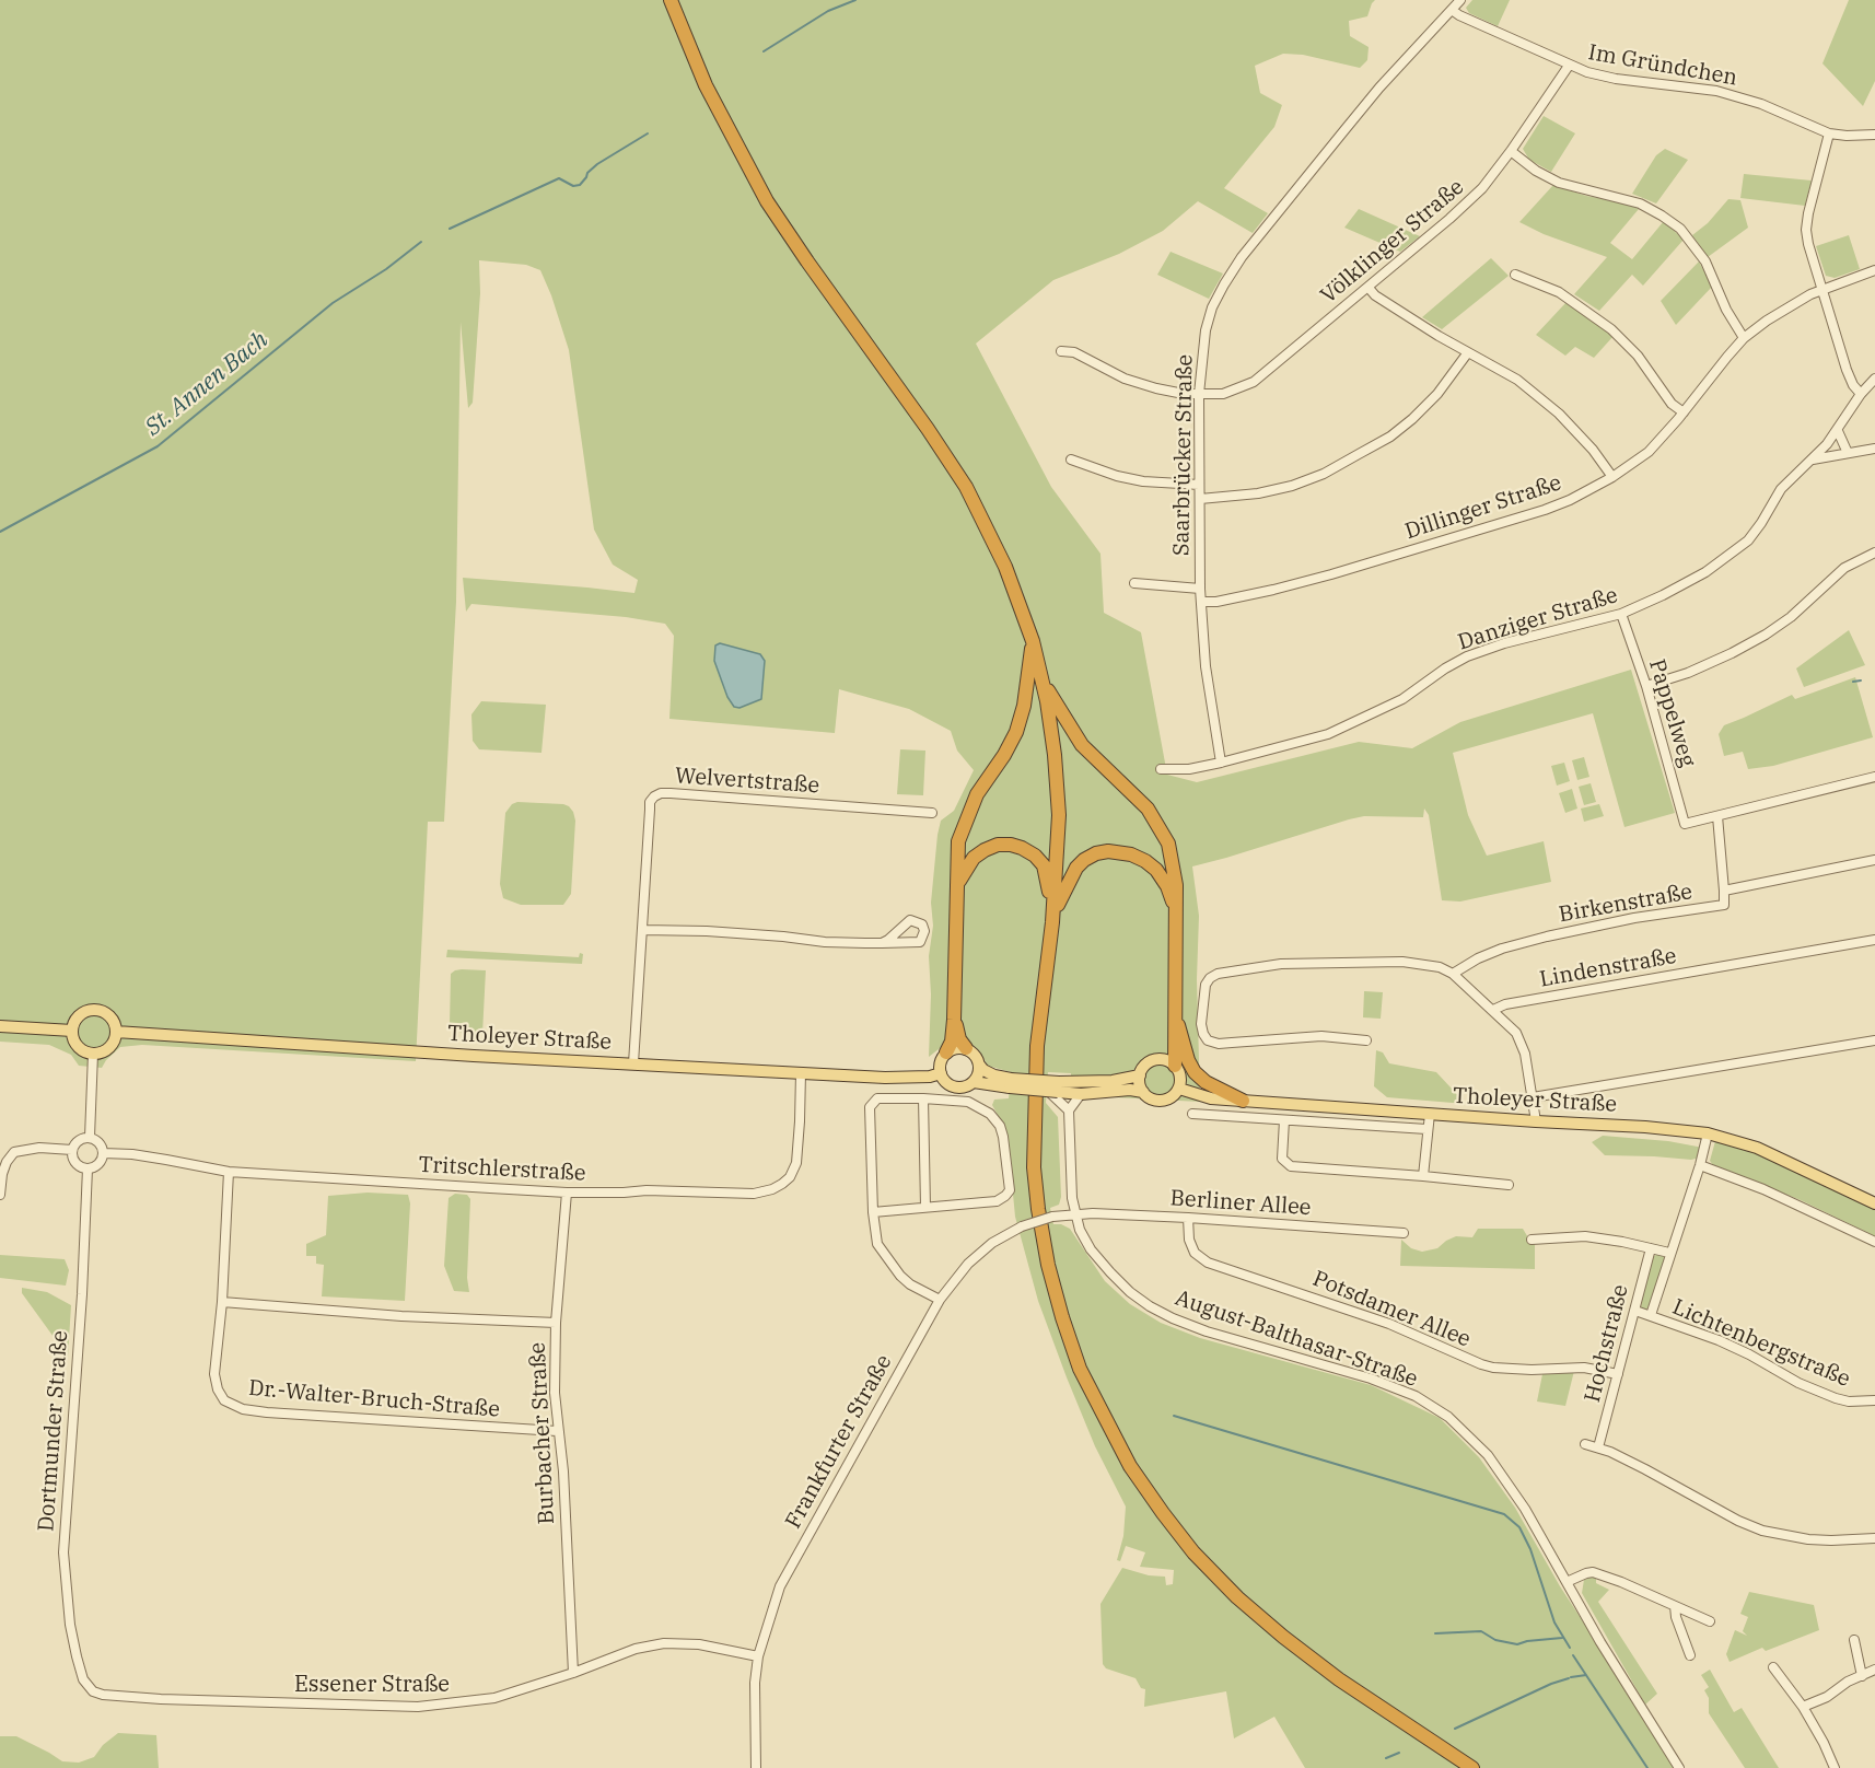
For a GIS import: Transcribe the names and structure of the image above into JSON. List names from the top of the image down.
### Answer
{
  "streets": {
    "main road": ["Tholeyer Straße"],
    "street": [
      "Im Gründchen",
      "Völklinger Straße",
      "Saarbrücker Straße",
      "Dillinger Straße",
      "Danziger Straße",
      "Pappelweg",
      "Welvertstraße",
      "Birkenstraße",
      "Lindenstraße",
      "Tritschlerstraße",
      "Berliner Allee",
      "Potsdamer Allee",
      "August-Balthasar-Straße",
      "Hochstraße",
      "Lichtenbergstraße",
      "Dr.-Walter-Bruch-Straße",
      "Dortmunder Straße",
      "Burbacher Straße",
      "Frankfurter Straße",
      "Essener Straße"
    ]
  },
  "crossings": [
    ["Im Gründchen", "Völklinger Straße"],
    ["Im Gründchen", "Saarbrücker Straße"],
    ["Völklinger Straße", "Saarbrücker Straße"],
    ["Saarbrücker Straße", "Dillinger Straße"],
    ["Saarbrücker Straße", "Danziger Straße"],
    ["Danziger Straße", "Pappelweg"],
    ["Welvertstraße", "Tholeyer Straße"],
    ["Tholeyer Straße", "Tritschlerstraße"],
    ["Tholeyer Straße", "Hochstraße"],
    ["Tritschlerstraße", "Dr.-Walter-Bruch-Straße"],
    ["Tritschlerstraße", "Dortmunder Straße"],
    ["Tritschlerstraße", "Burbacher Straße"],
    ["Berliner Allee", "Potsdamer Allee"],
    ["Berliner Allee", "August-Balthasar-Straße"],
    ["Berliner Allee", "Frankfurter Straße"],
    ["Potsdamer Allee", "Hochstraße"],
    ["August-Balthasar-Straße", "Frankfurter Straße"],
    ["Hochstraße", "Lichtenbergstraße"],
    ["Dr.-Walter-Bruch-Straße", "Burbacher Straße"],
    ["Dortmunder Straße", "Essener Straße"],
    ["Burbacher Straße", "Essener Straße"],
    ["Frankfurter Straße", "Essener Straße"]
  ],
  "water": ["St. Annen Bach"]
}
